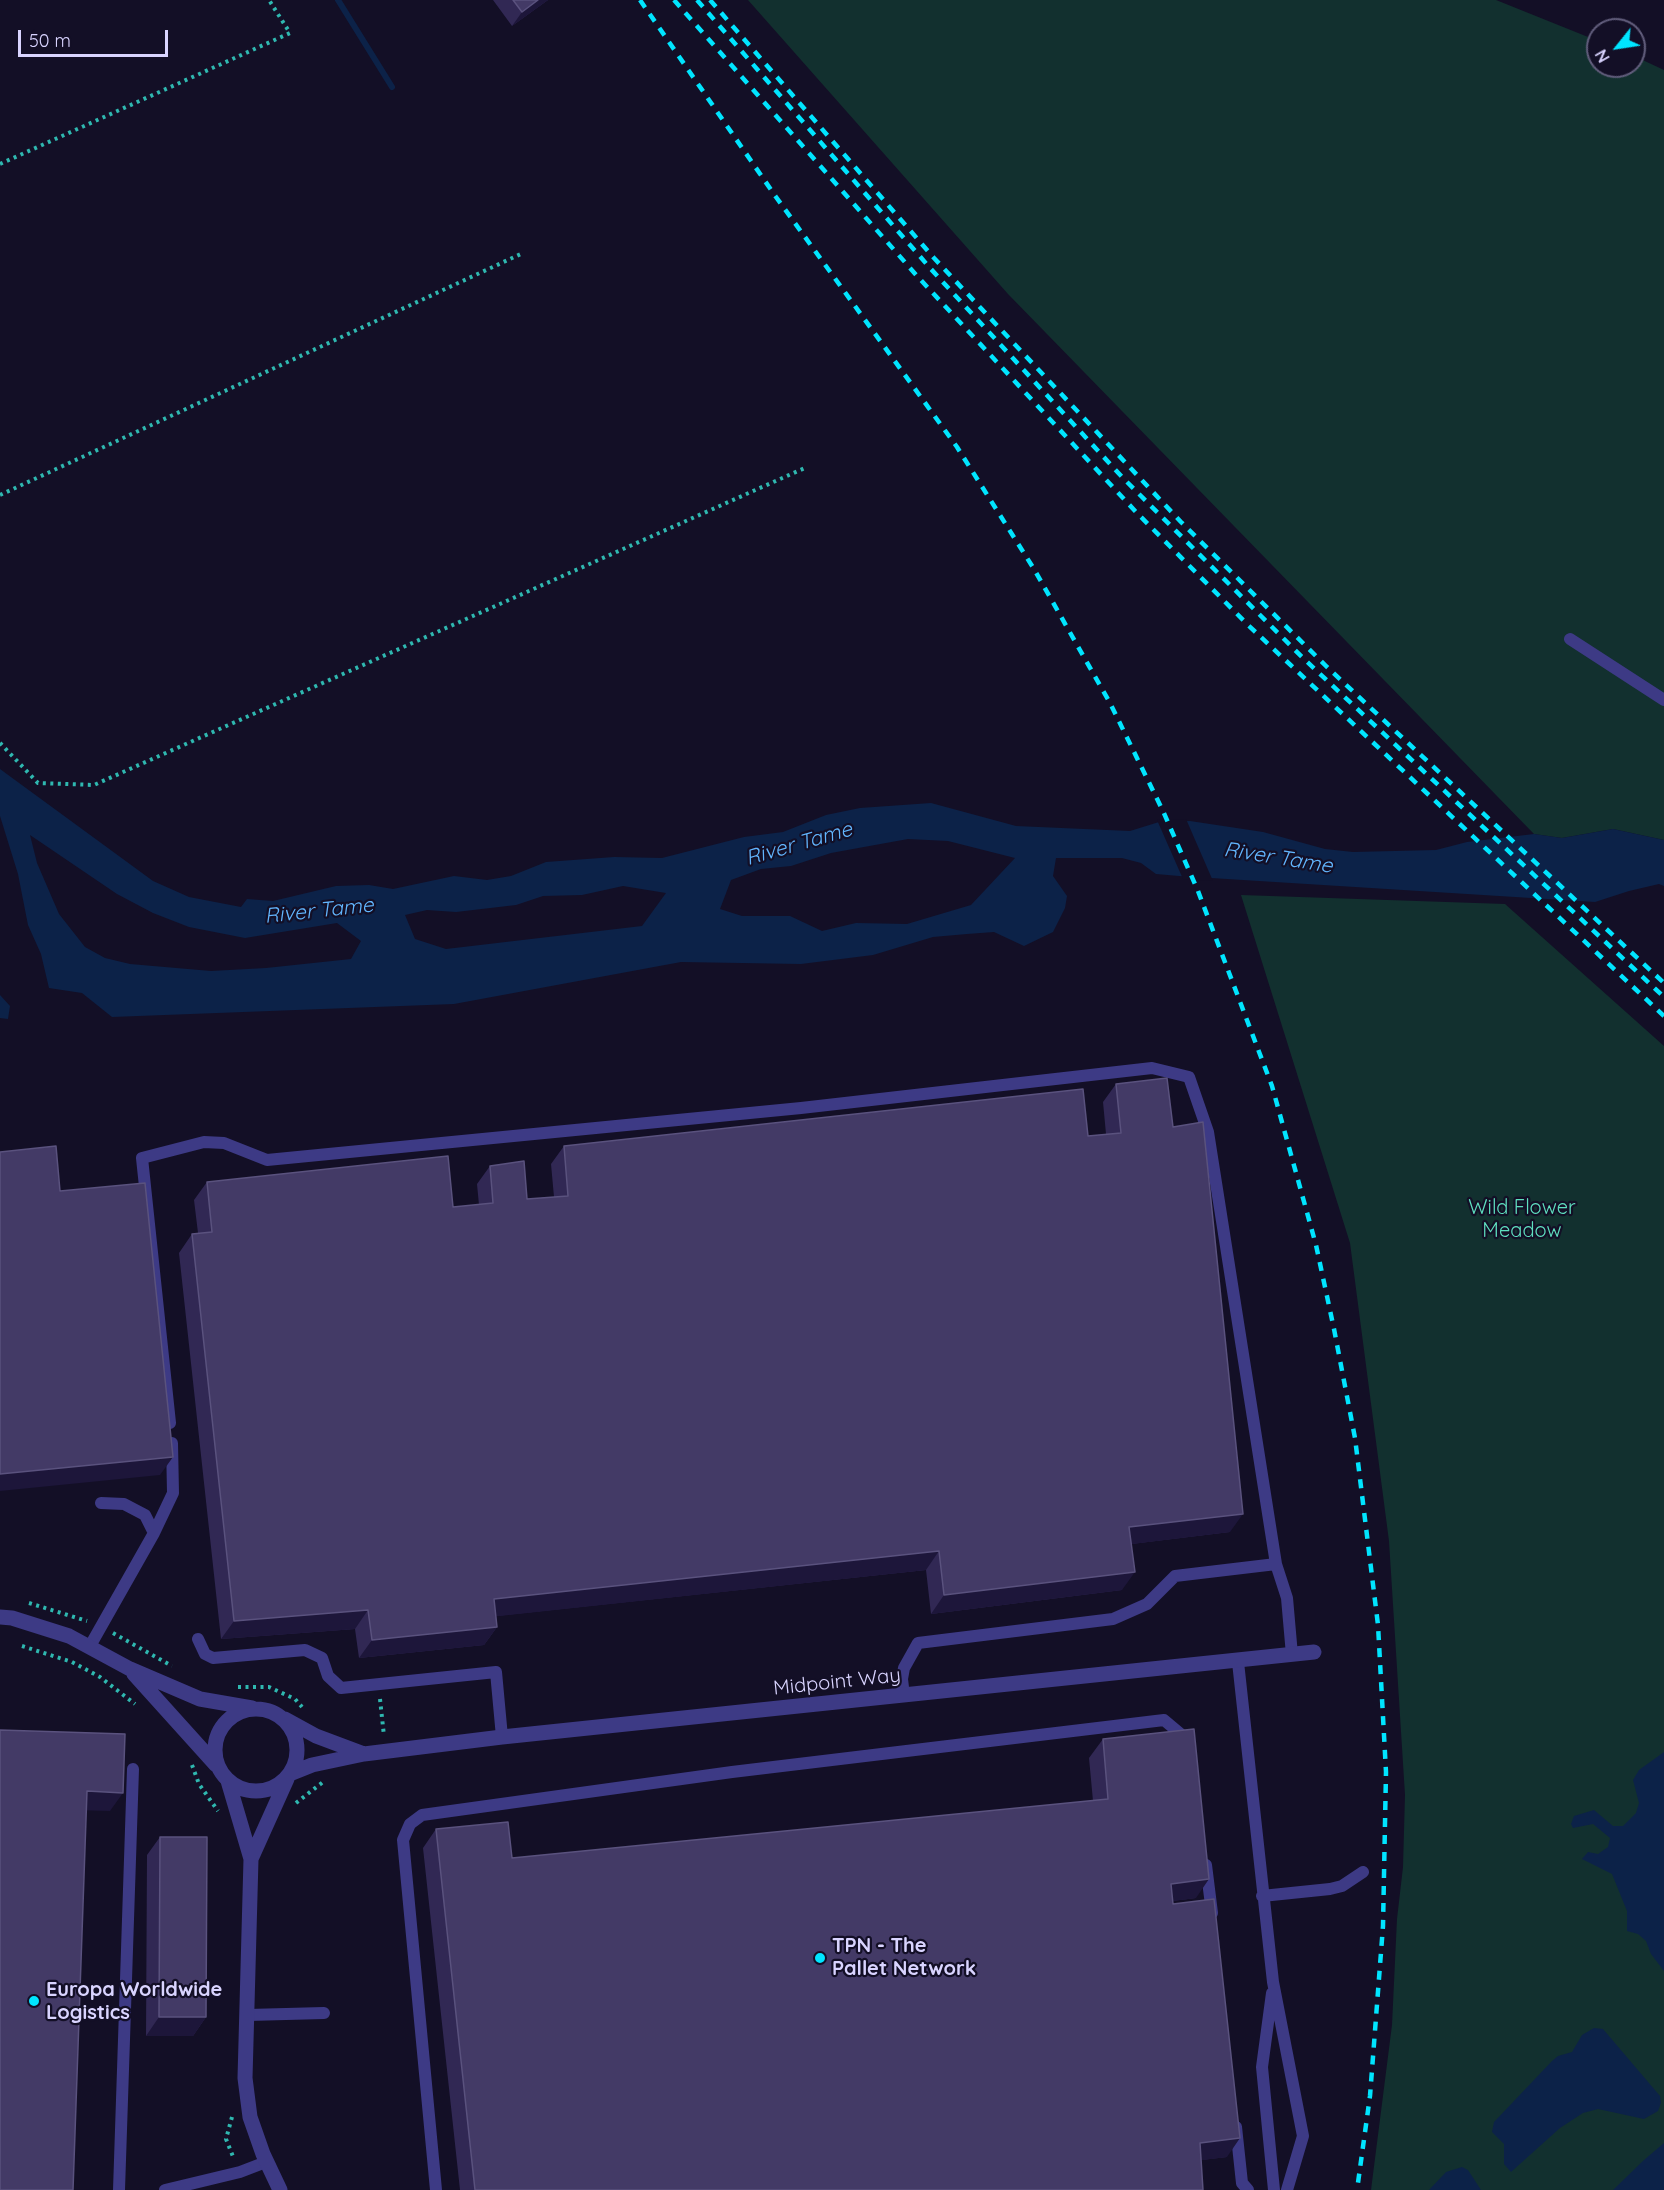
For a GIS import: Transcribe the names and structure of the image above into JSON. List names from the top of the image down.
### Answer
{
  "streets": {
    "street": ["Midpoint Way"]
  },
  "water": ["River Tame"],
  "parks": ["Wild Flower Meadow"],
  "places": ["TPN - The Pallet Network", "Europa Worldwide Logistics"],
  "scale_bar": "50 m",
  "north": "bottom left"
}
